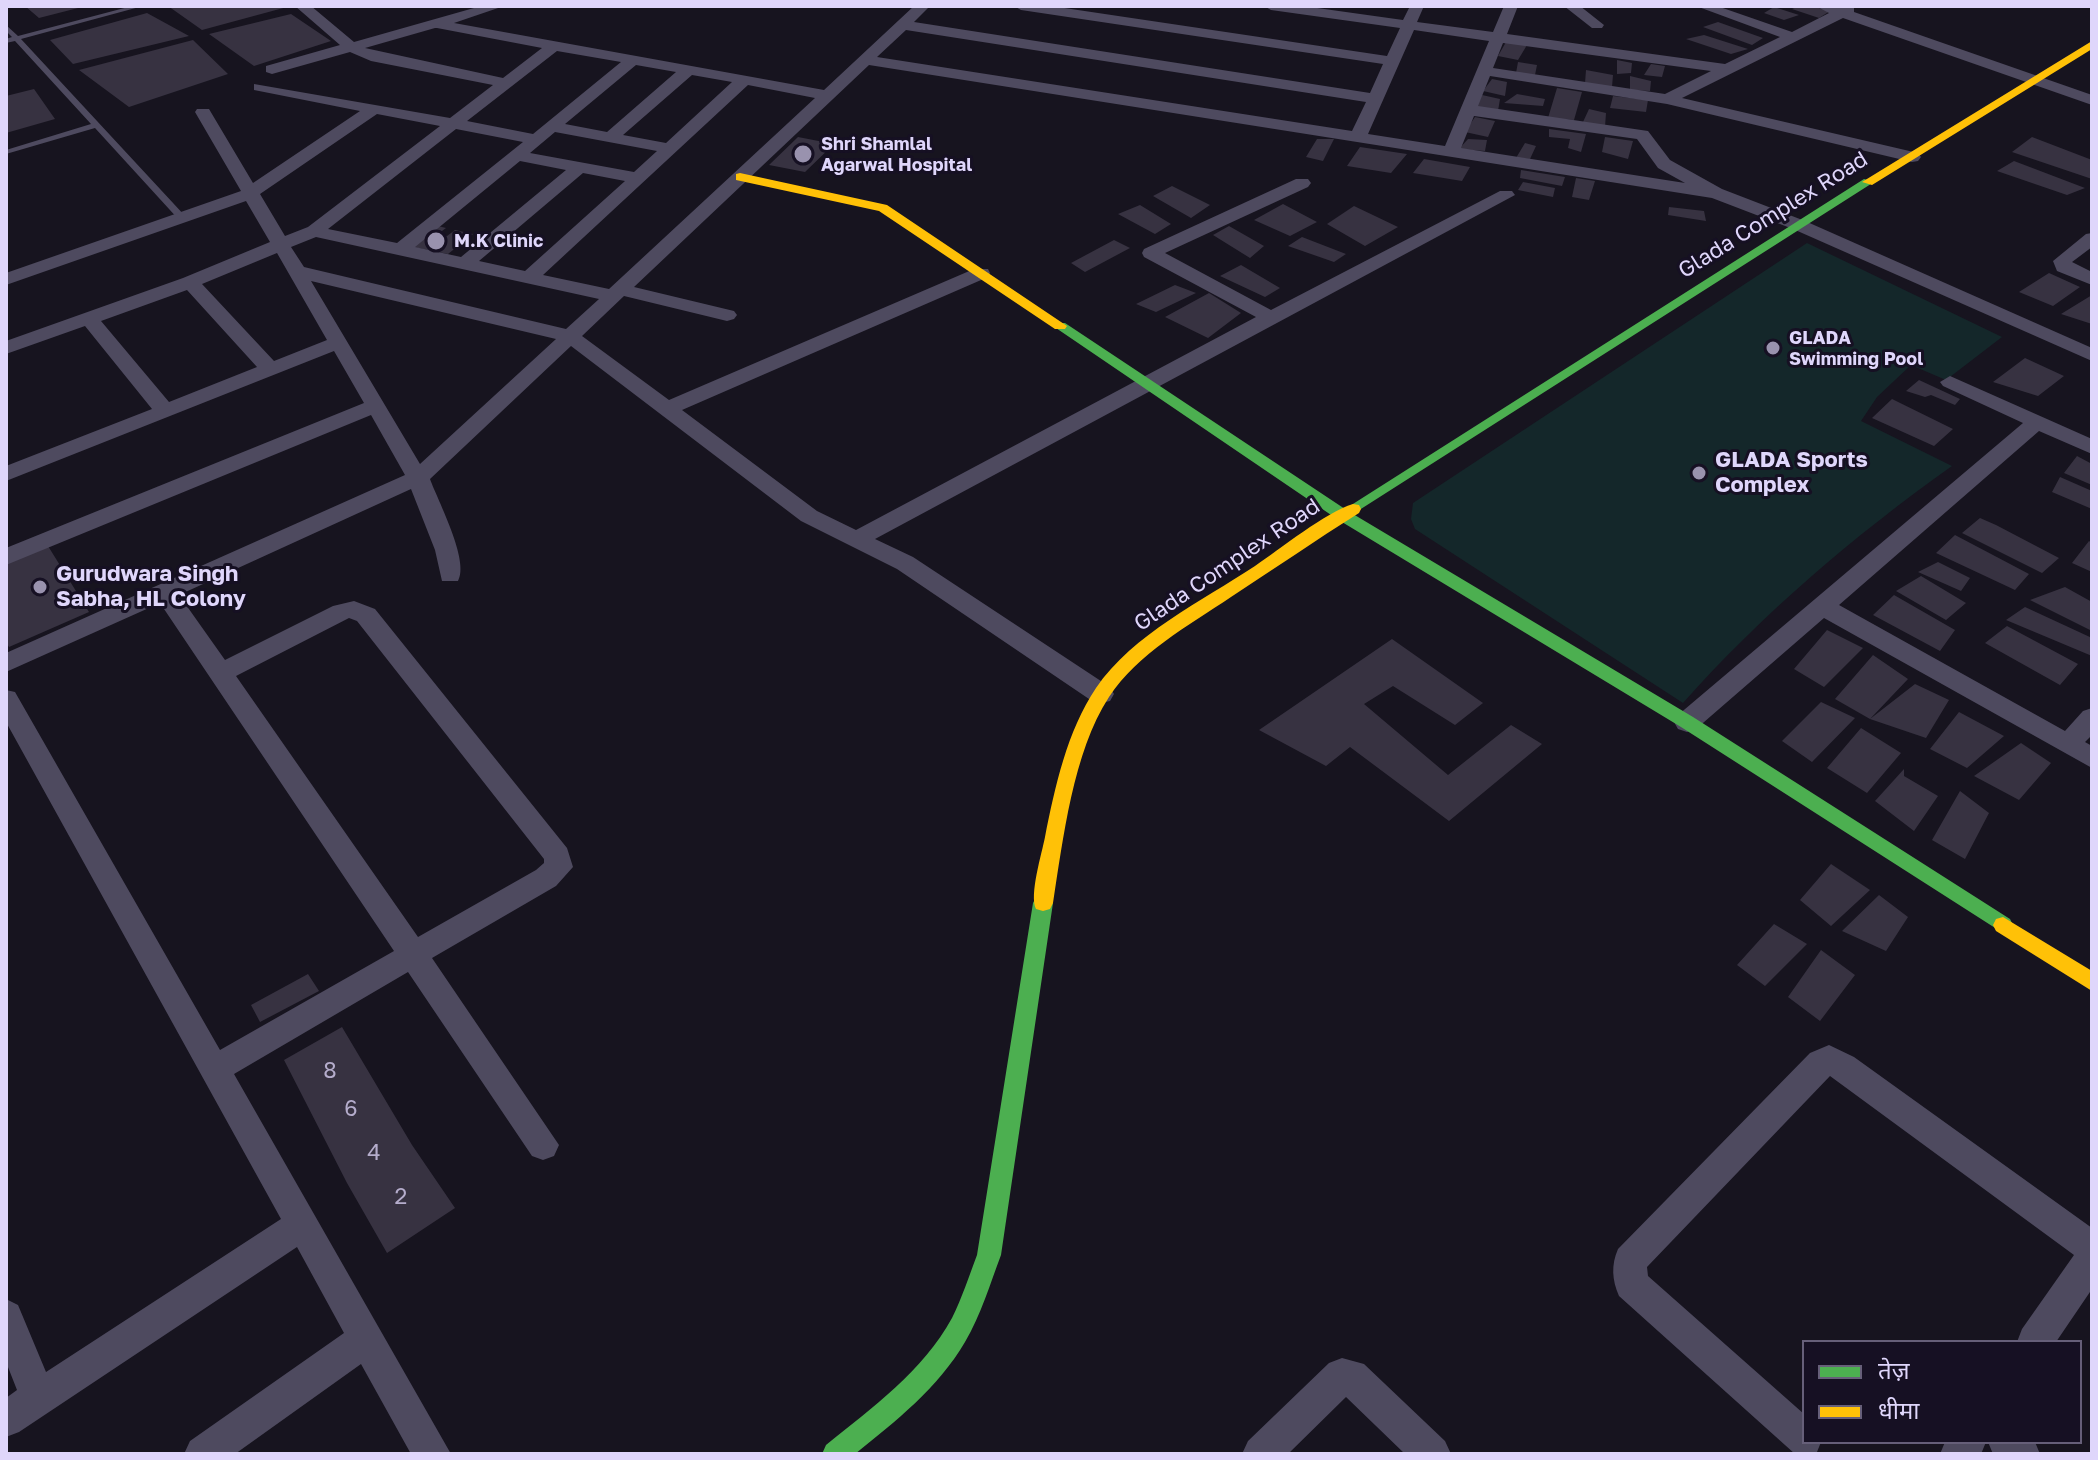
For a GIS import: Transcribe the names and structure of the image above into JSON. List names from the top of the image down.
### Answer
{
  "streets": {
    "street": ["Glada Complex Road"]
  },
  "places": [
    "Shri Shamlal Agarwal Hospital",
    "M.K Clinic",
    "GLADA Swimming Pool",
    "GLADA Sports Complex",
    "Gurudwara Singh Sabha, HL Colony"
  ],
  "house_numbers": [
    "8",
    "6",
    "4",
    "2"
  ],
  "legend": ["तेज़", "धीमा"]
}
